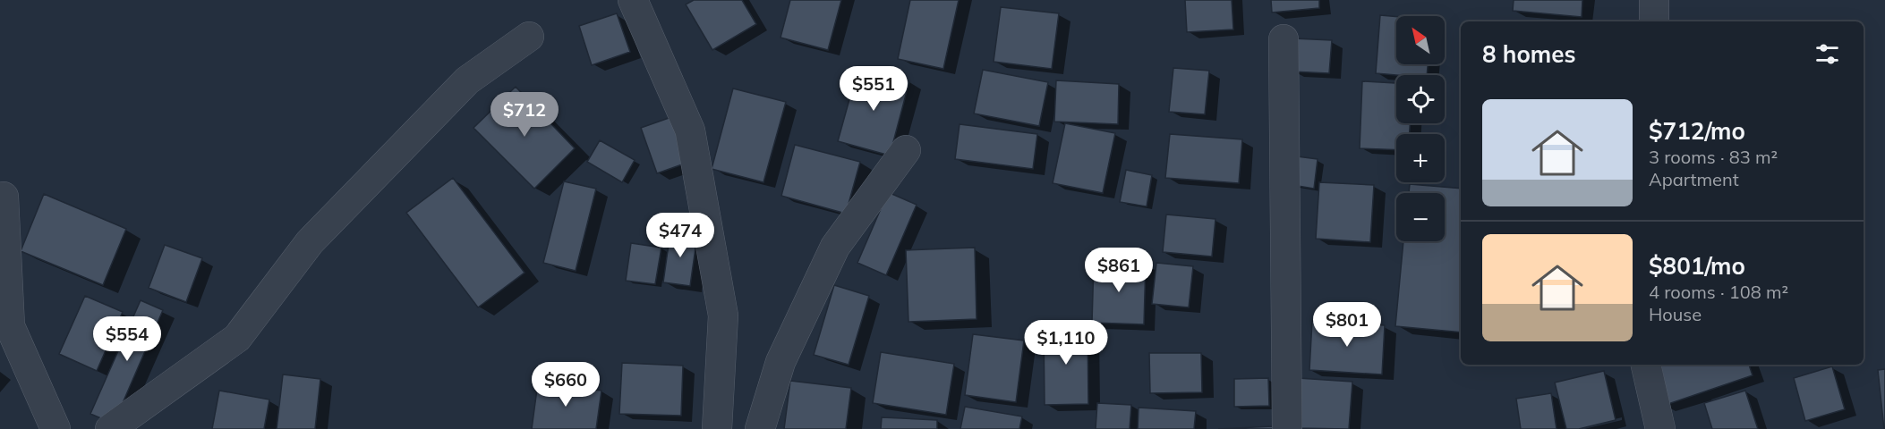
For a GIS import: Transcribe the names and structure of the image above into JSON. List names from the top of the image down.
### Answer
{
  "north": "top left",
  "page": {
    "map_buttons": ["+", "−"],
    "heading": "8 homes",
    "price": [
      "$551",
      "$712",
      "$474",
      "$861",
      "$801",
      "$554",
      "$1,110",
      "$660"
    ],
    "list": [
      {
        "name": "$712/mo",
        "note": "3 rooms · 83 m² · Apartment"
      },
      {
        "name": "$801/mo",
        "note": "4 rooms · 108 m² · House"
      }
    ]
  }
}
